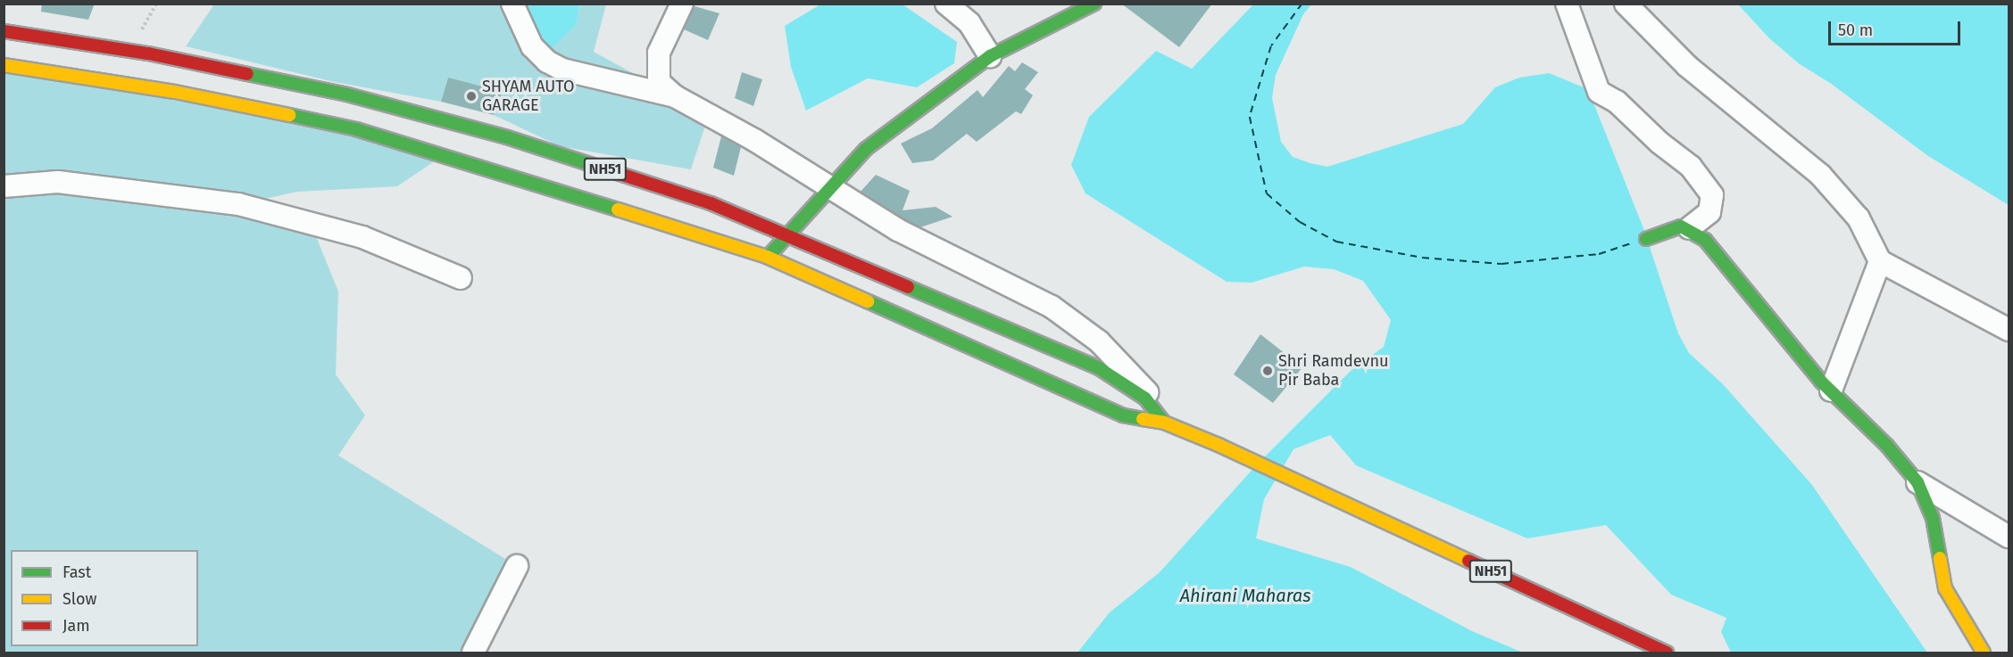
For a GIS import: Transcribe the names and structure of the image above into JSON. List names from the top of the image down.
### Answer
{
  "streets": {
    "main road": ["NH51"]
  },
  "water": ["Ahirani Maharas"],
  "places": ["SHYAM AUTO GARAGE", "Shri Ramdevnu Pir Baba"],
  "legend": ["Fast", "Slow", "Jam"],
  "scale_bar": "50 m"
}
